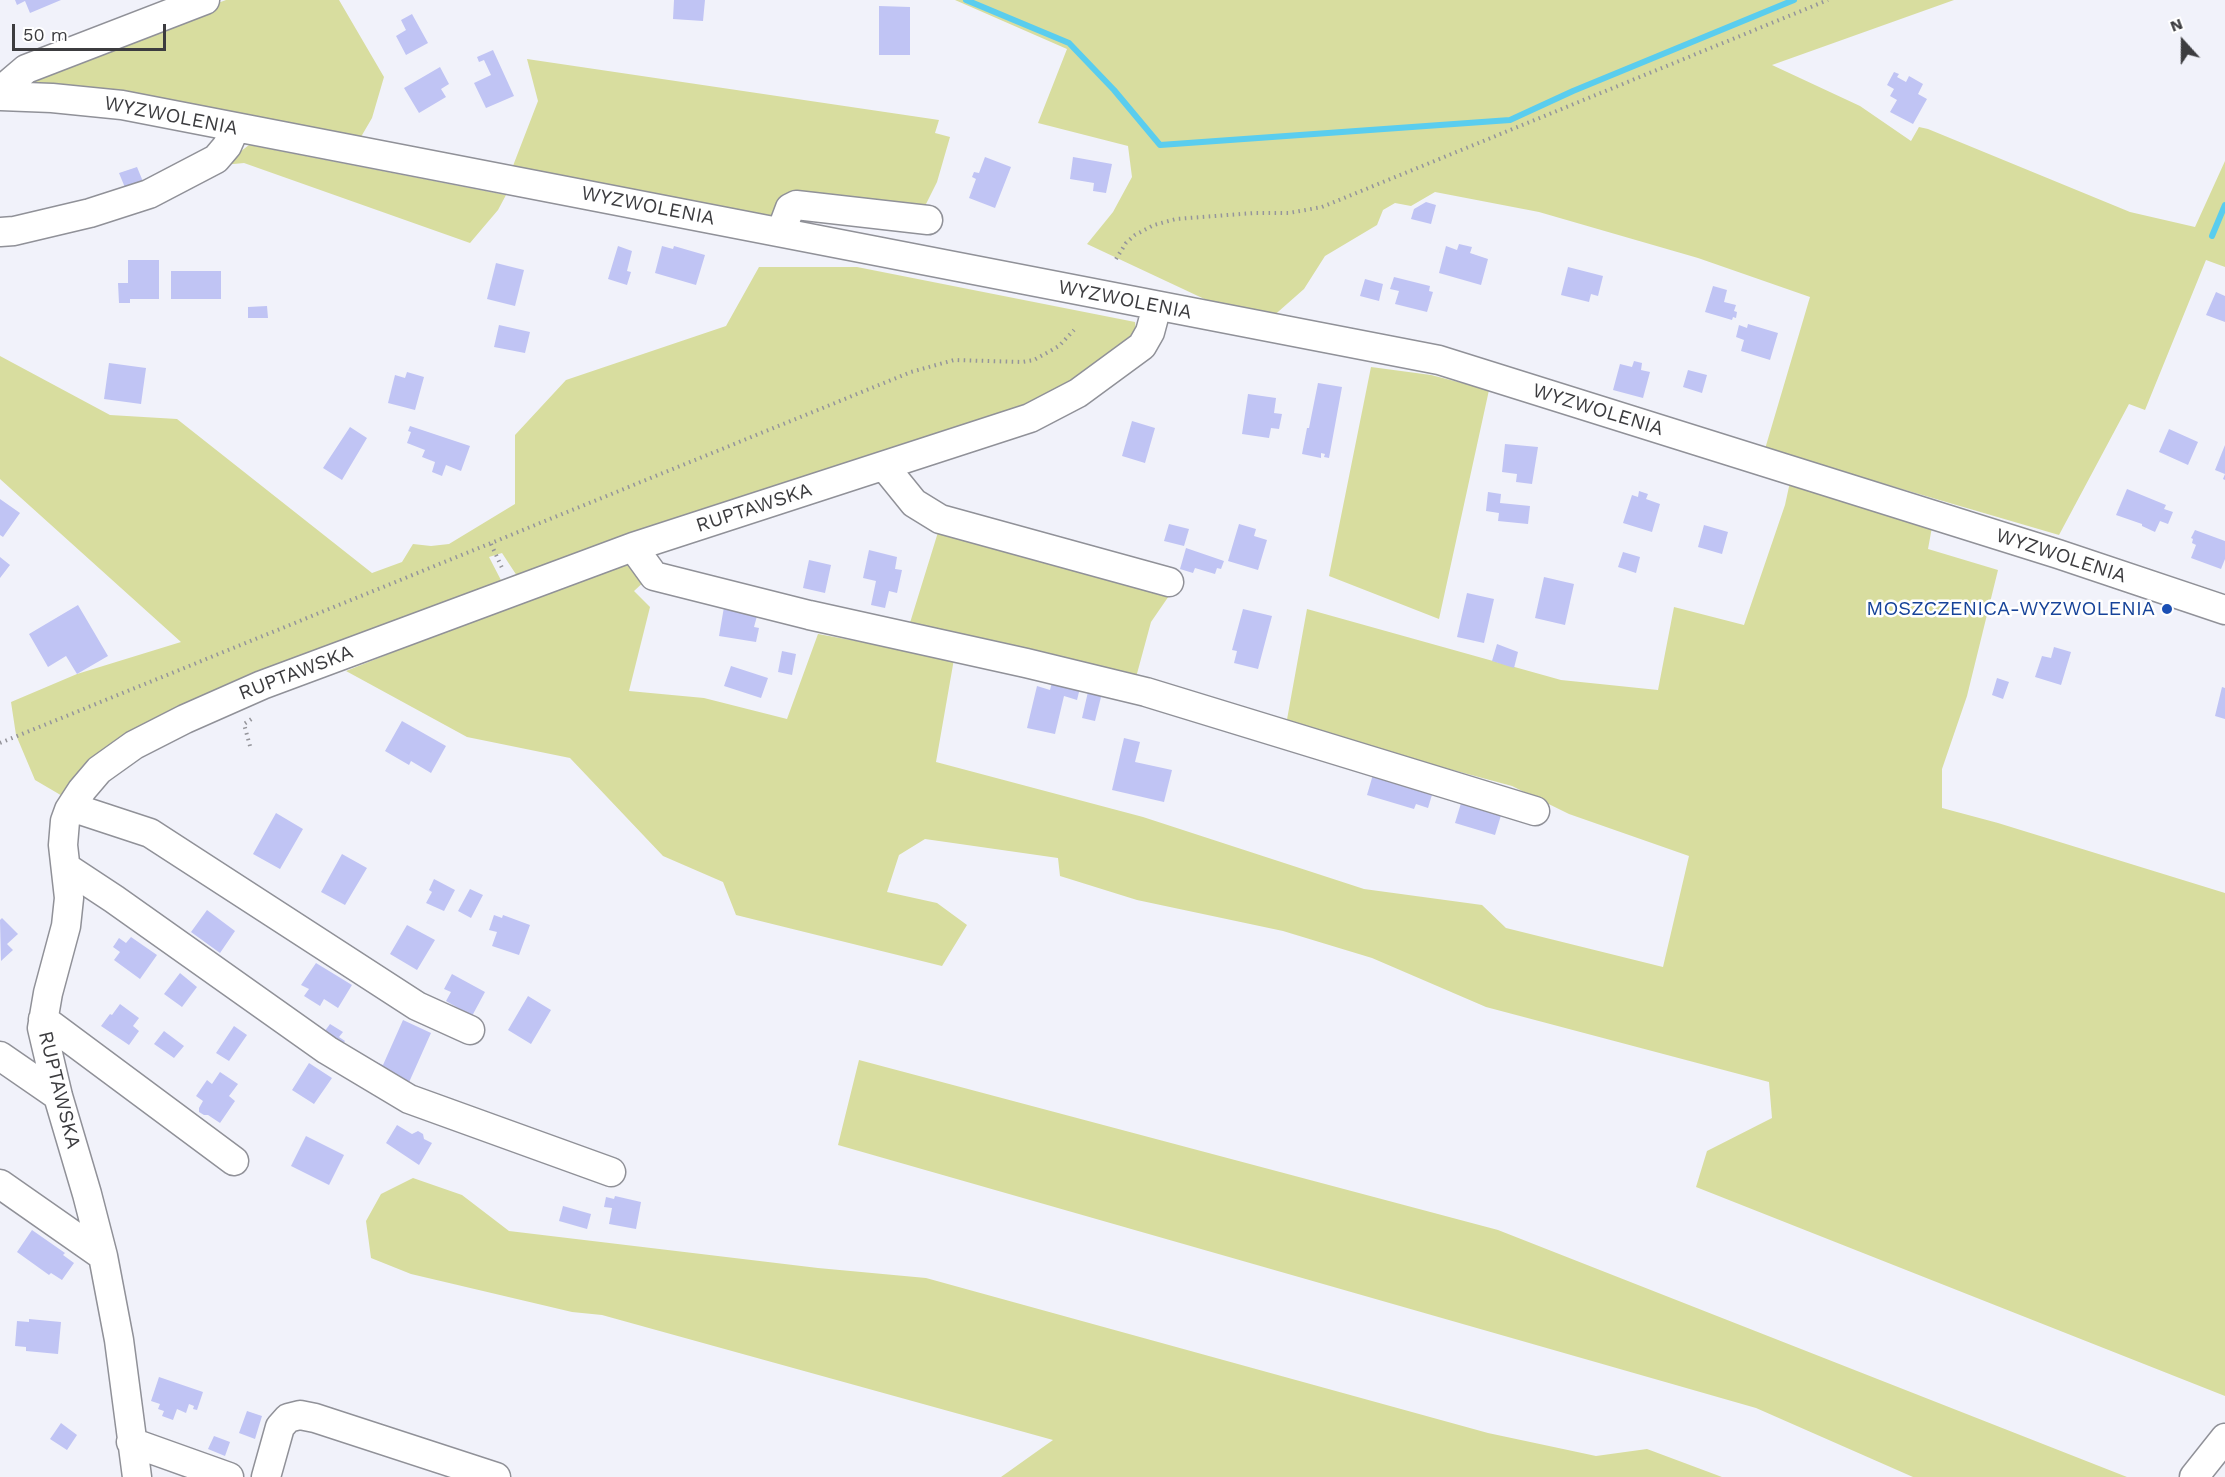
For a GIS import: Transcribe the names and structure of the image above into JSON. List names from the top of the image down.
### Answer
{
  "streets": {
    "street": ["WYZWOLENIA", "RUPTAWSKA"]
  },
  "crossings": [
    ["WYZWOLENIA", "RUPTAWSKA"]
  ],
  "places": ["MOSZCZENICA-WYZWOLENIA"],
  "scale_bar": "50 m",
  "north": "top"
}
